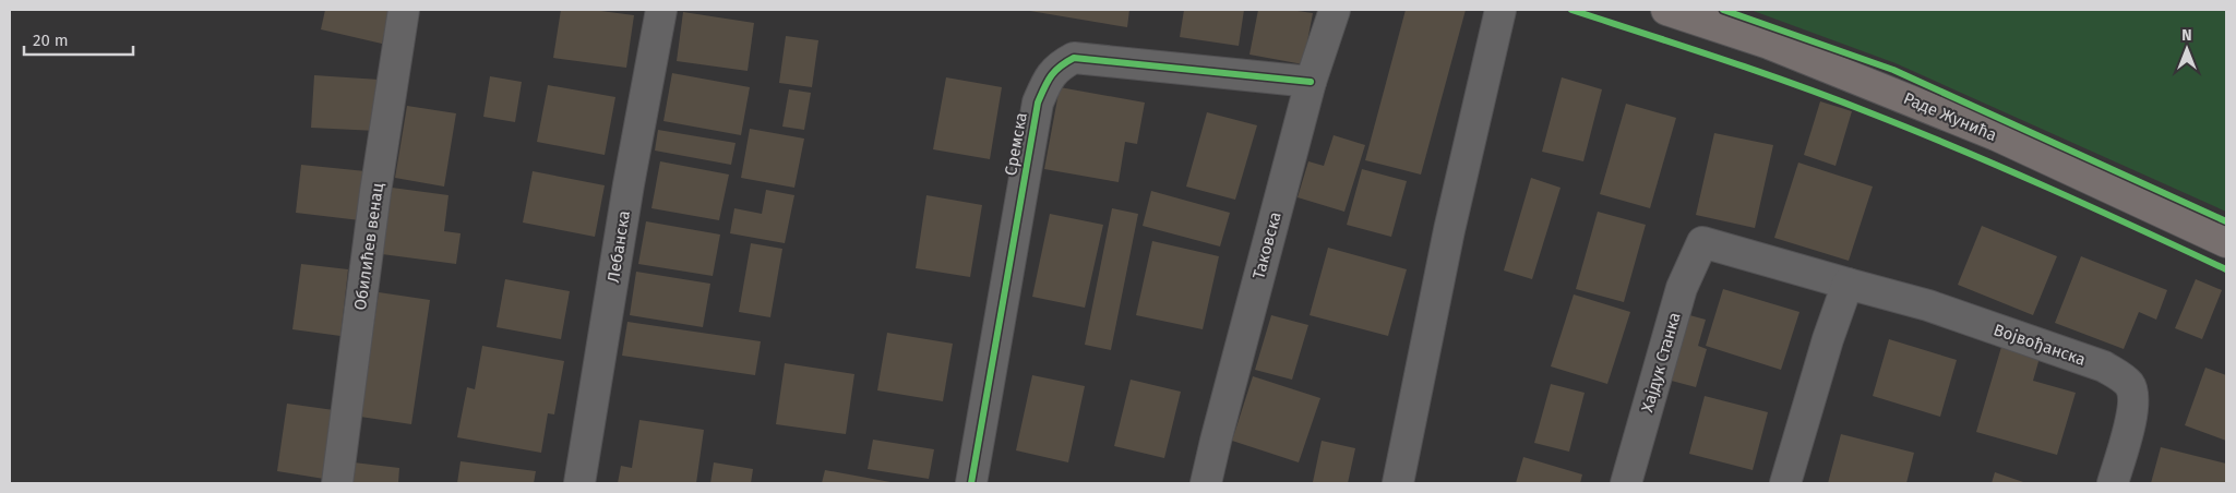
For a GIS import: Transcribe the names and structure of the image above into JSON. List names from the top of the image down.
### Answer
{
  "streets": {
    "main road": ["Раде Жунића"],
    "street": [
      "Сремска",
      "Таковска",
      "Обилићев венац",
      "Лебанска",
      "Војвођанска",
      "Хајдук Станка"
    ]
  },
  "crossings": [
    ["Сремска", "Таковска"],
    ["Војвођанска", "Хајдук Станка"]
  ],
  "scale_bar": "20 m",
  "north": "top"
}
